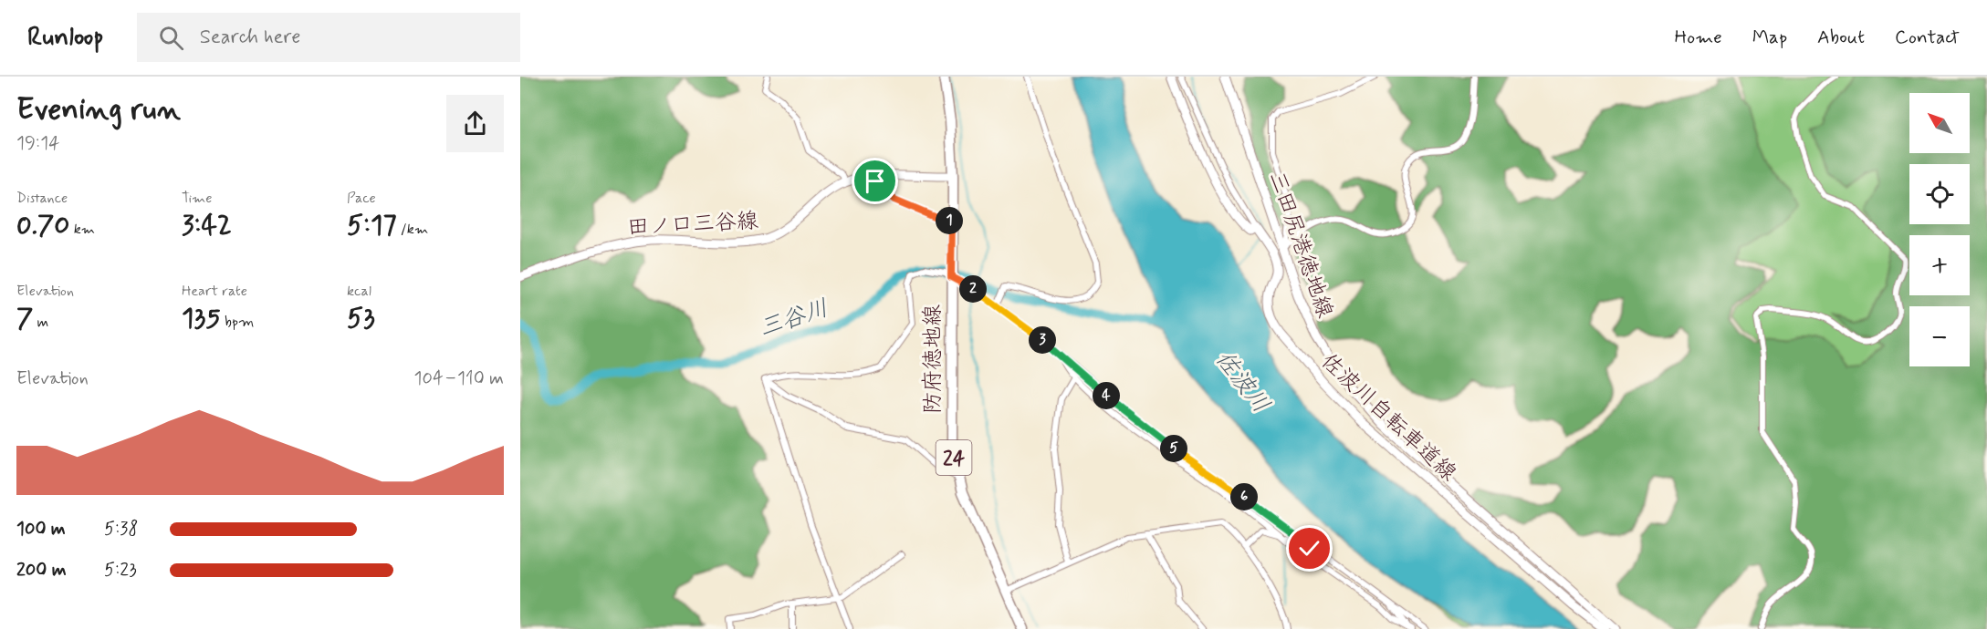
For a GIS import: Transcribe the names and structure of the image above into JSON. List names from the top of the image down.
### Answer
{
  "streets": {
    "main road": [
      "田ノ口三谷線",
      "三田尻港徳地線",
      "防府徳地線",
      "佐波川自転車道線",
      "24"
    ]
  },
  "crossings": [
    ["田ノ口三谷線", "防府徳地線"]
  ],
  "water": ["三谷川", "佐波川"],
  "north": "top left",
  "page": {
    "header": "Runloop",
    "search": "Search here",
    "nav": [
      "Home",
      "Map",
      "About",
      "Contact"
    ],
    "heading": ["Evening run", "19:14"],
    "map_buttons": ["+", "−"],
    "stats": [
      ["Distance", "0.70 km"],
      ["Time", "3:42"],
      ["Pace", "5:17 /km"],
      ["Elevation", "7 m"],
      ["Heart rate", "135 bpm"],
      ["kcal", "53"]
    ],
    "pins": [
      "1",
      "2",
      "3",
      "4",
      "5",
      "6"
    ],
    "chart": ["Elevation", "104–110 m"],
    "list": [
      {
        "name": "100 m",
        "note": "5:38"
      },
      {
        "name": "200 m",
        "note": "5:23"
      }
    ]
  }
}
